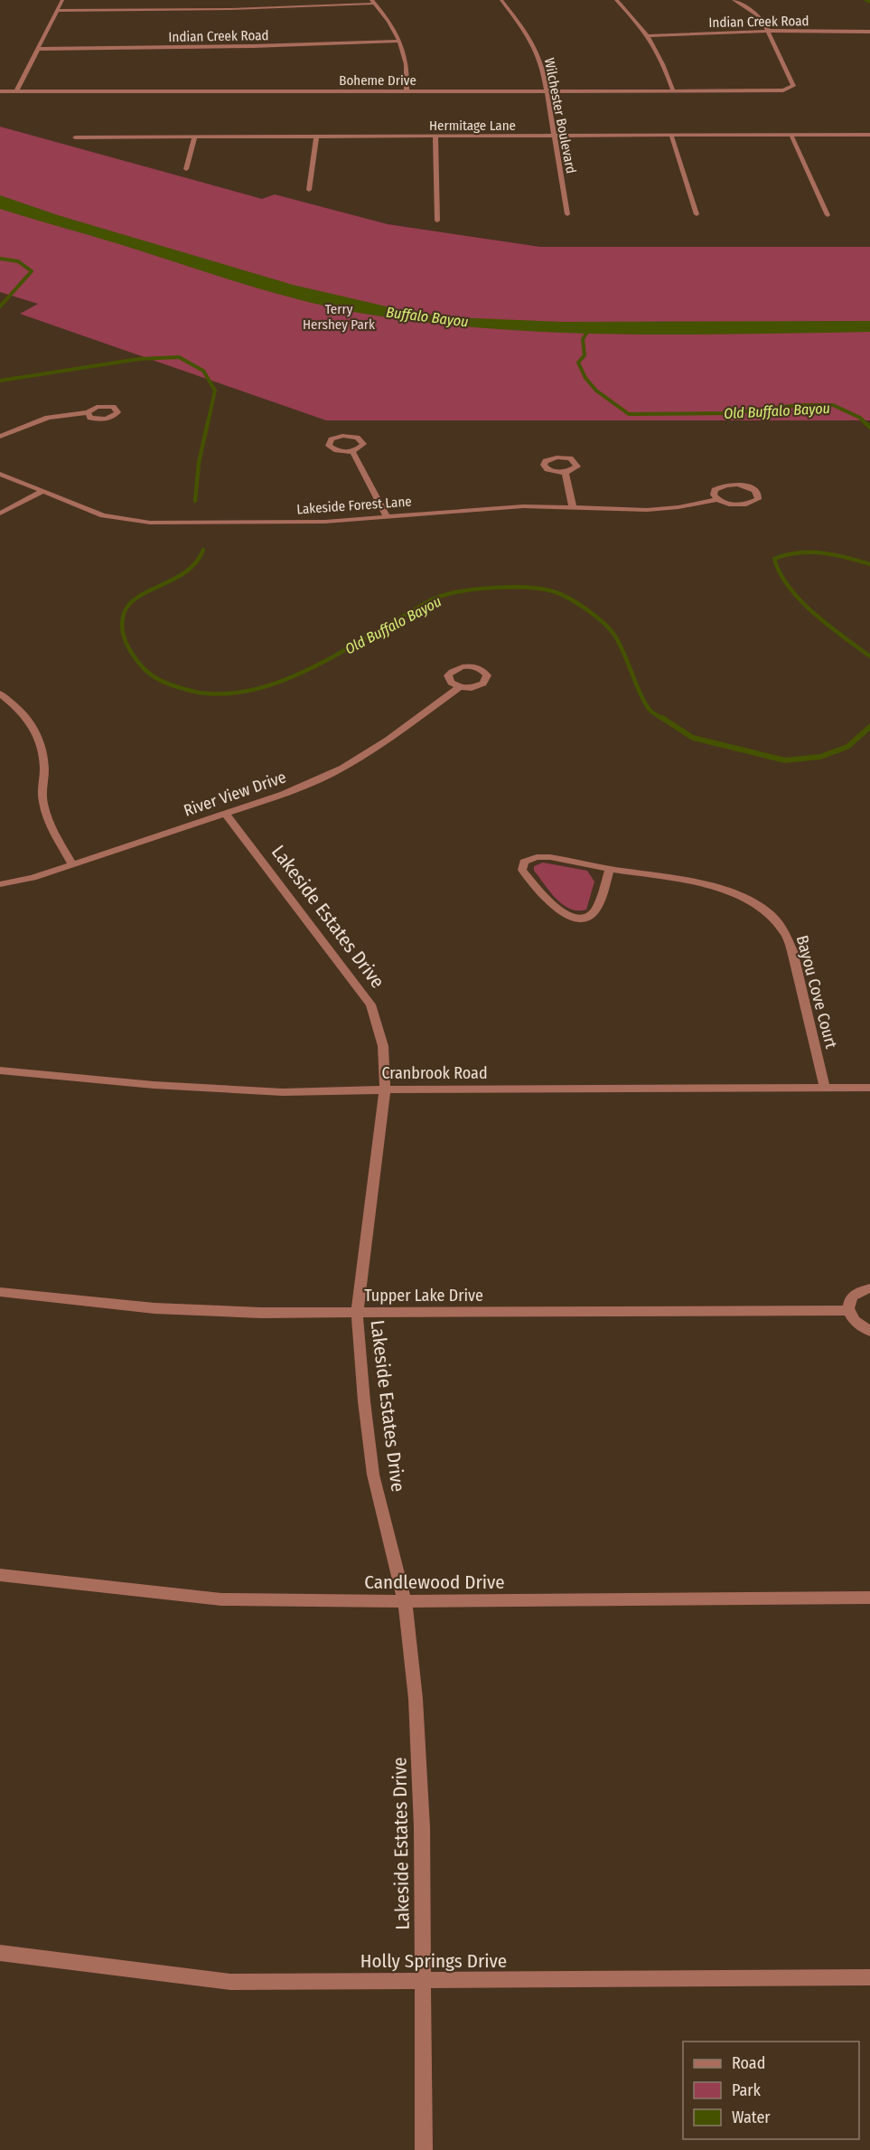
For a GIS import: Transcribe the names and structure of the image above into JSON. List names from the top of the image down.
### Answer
{
  "streets": {
    "street": [
      "Indian Creek Road",
      "Boheme Drive",
      "Wilchester Boulevard",
      "Hermitage Lane",
      "Lakeside Forest Lane",
      "River View Drive",
      "Lakeside Estates Drive",
      "Bayou Cove Court",
      "Cranbrook Road",
      "Tupper Lake Drive",
      "Candlewood Drive",
      "Holly Springs Drive"
    ]
  },
  "crossings": [
    ["Indian Creek Road", "Boheme Drive"],
    ["Boheme Drive", "Wilchester Boulevard"],
    ["Wilchester Boulevard", "Hermitage Lane"],
    ["River View Drive", "Lakeside Estates Drive"],
    ["Lakeside Estates Drive", "Cranbrook Road"],
    ["Lakeside Estates Drive", "Tupper Lake Drive"],
    ["Lakeside Estates Drive", "Candlewood Drive"],
    ["Lakeside Estates Drive", "Holly Springs Drive"],
    ["Bayou Cove Court", "Cranbrook Road"]
  ],
  "water": ["Buffalo Bayou", "Old Buffalo Bayou"],
  "parks": ["Terry Hershey Park"],
  "legend": ["Road", "Park", "Water"]
}
